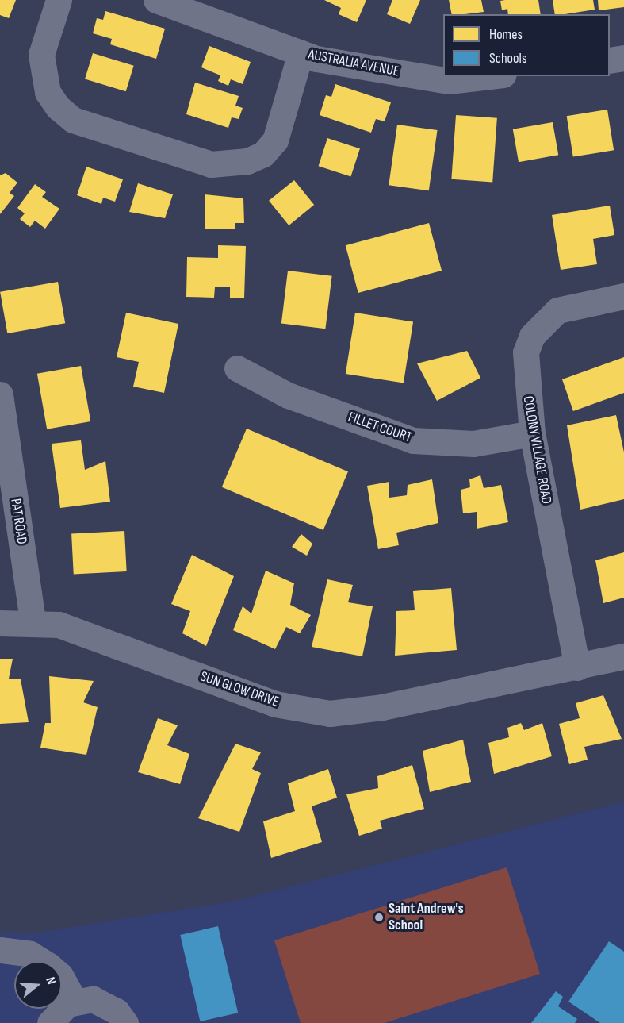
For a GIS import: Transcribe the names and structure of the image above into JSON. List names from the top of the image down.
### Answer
{
  "streets": {
    "street": [
      "AUSTRALIA AVENUE",
      "FILLET COURT",
      "COLONY VILLAGE ROAD",
      "PAT ROAD",
      "SUN GLOW DRIVE"
    ]
  },
  "crossings": [
    ["FILLET COURT", "COLONY VILLAGE ROAD"],
    ["COLONY VILLAGE ROAD", "SUN GLOW DRIVE"],
    ["PAT ROAD", "SUN GLOW DRIVE"]
  ],
  "places": ["Saint Andrew's School"],
  "legend": ["Homes", "Schools"],
  "north": "right"
}
